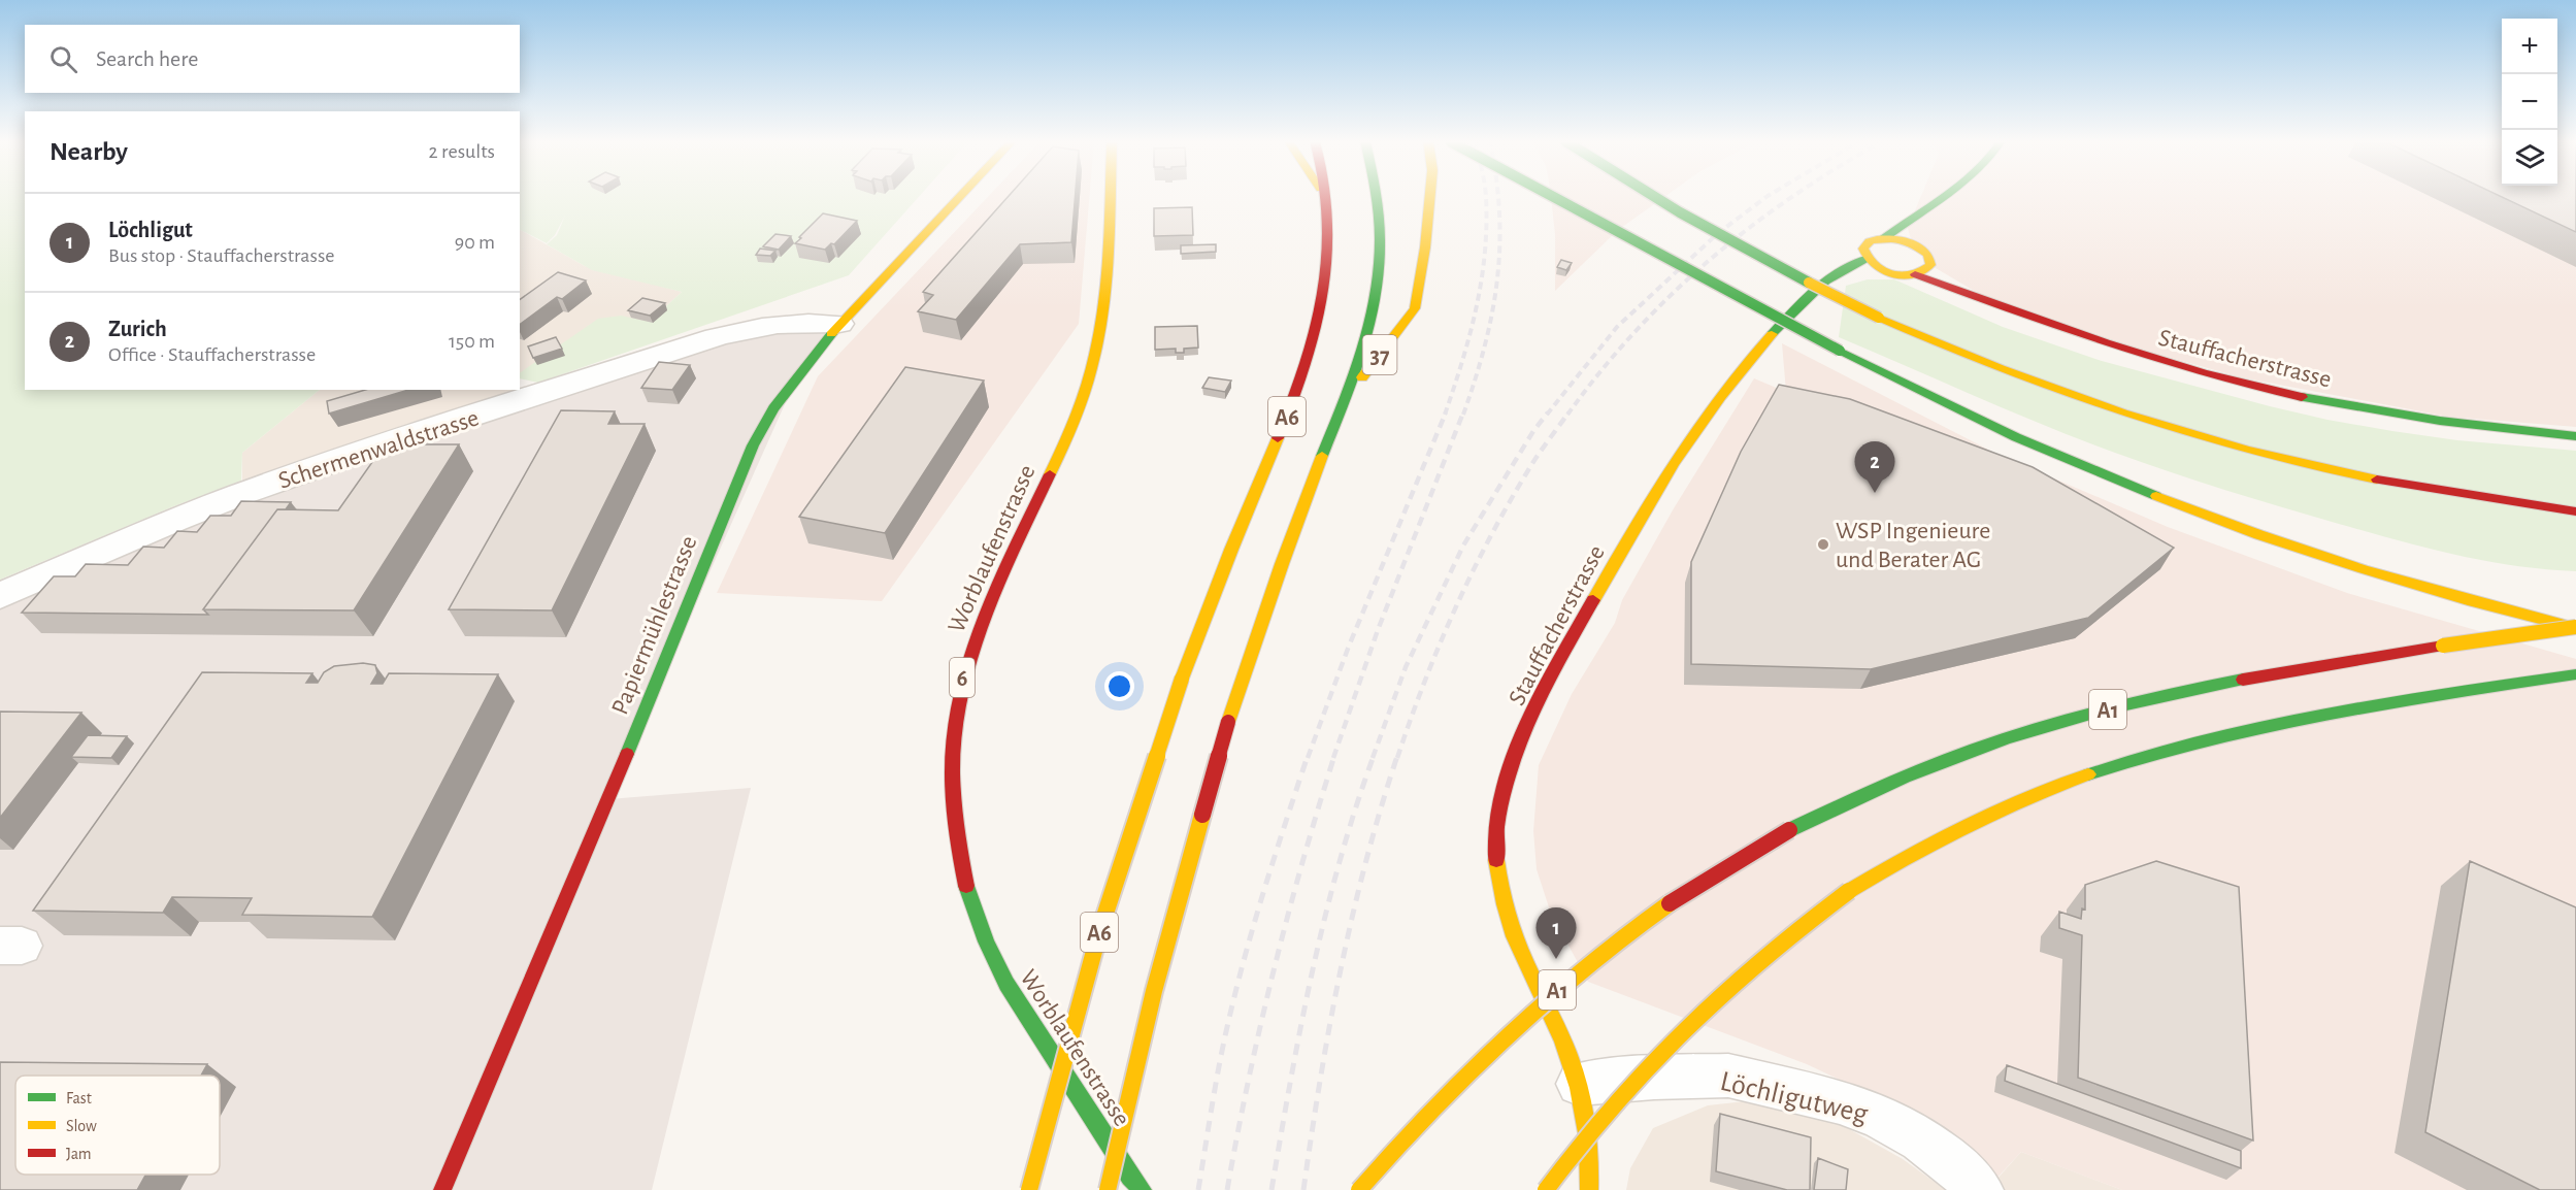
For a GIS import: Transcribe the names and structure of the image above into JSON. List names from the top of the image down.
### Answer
{
  "streets": {
    "main road": [
      "37",
      "Stauffacherstrasse",
      "A6",
      "Worblaufenstrasse",
      "Papiermühlestrasse",
      "6",
      "A1"
    ],
    "street": ["Schermenwaldstrasse", "Löchligutweg"]
  },
  "crossings": [
    ["37", "A6"],
    ["Stauffacherstrasse", "Löchligutweg"],
    ["Schermenwaldstrasse", "Papiermühlestrasse"]
  ],
  "places": ["WSP Ingenieure und Berater AG"],
  "legend": ["Fast", "Slow", "Jam"],
  "page": {
    "map_buttons": ["+", "−"],
    "search": "Search here",
    "heading": ["Nearby", "2 results"],
    "list": [
      {
        "mark": "1",
        "name": "Löchligut",
        "note": "Bus stop · Stauffacherstrasse",
        "value": "90 m"
      },
      {
        "mark": "2",
        "name": "Zurich",
        "note": "Office · Stauffacherstrasse",
        "value": "150 m"
      }
    ],
    "pins": ["2", "1"]
  }
}
